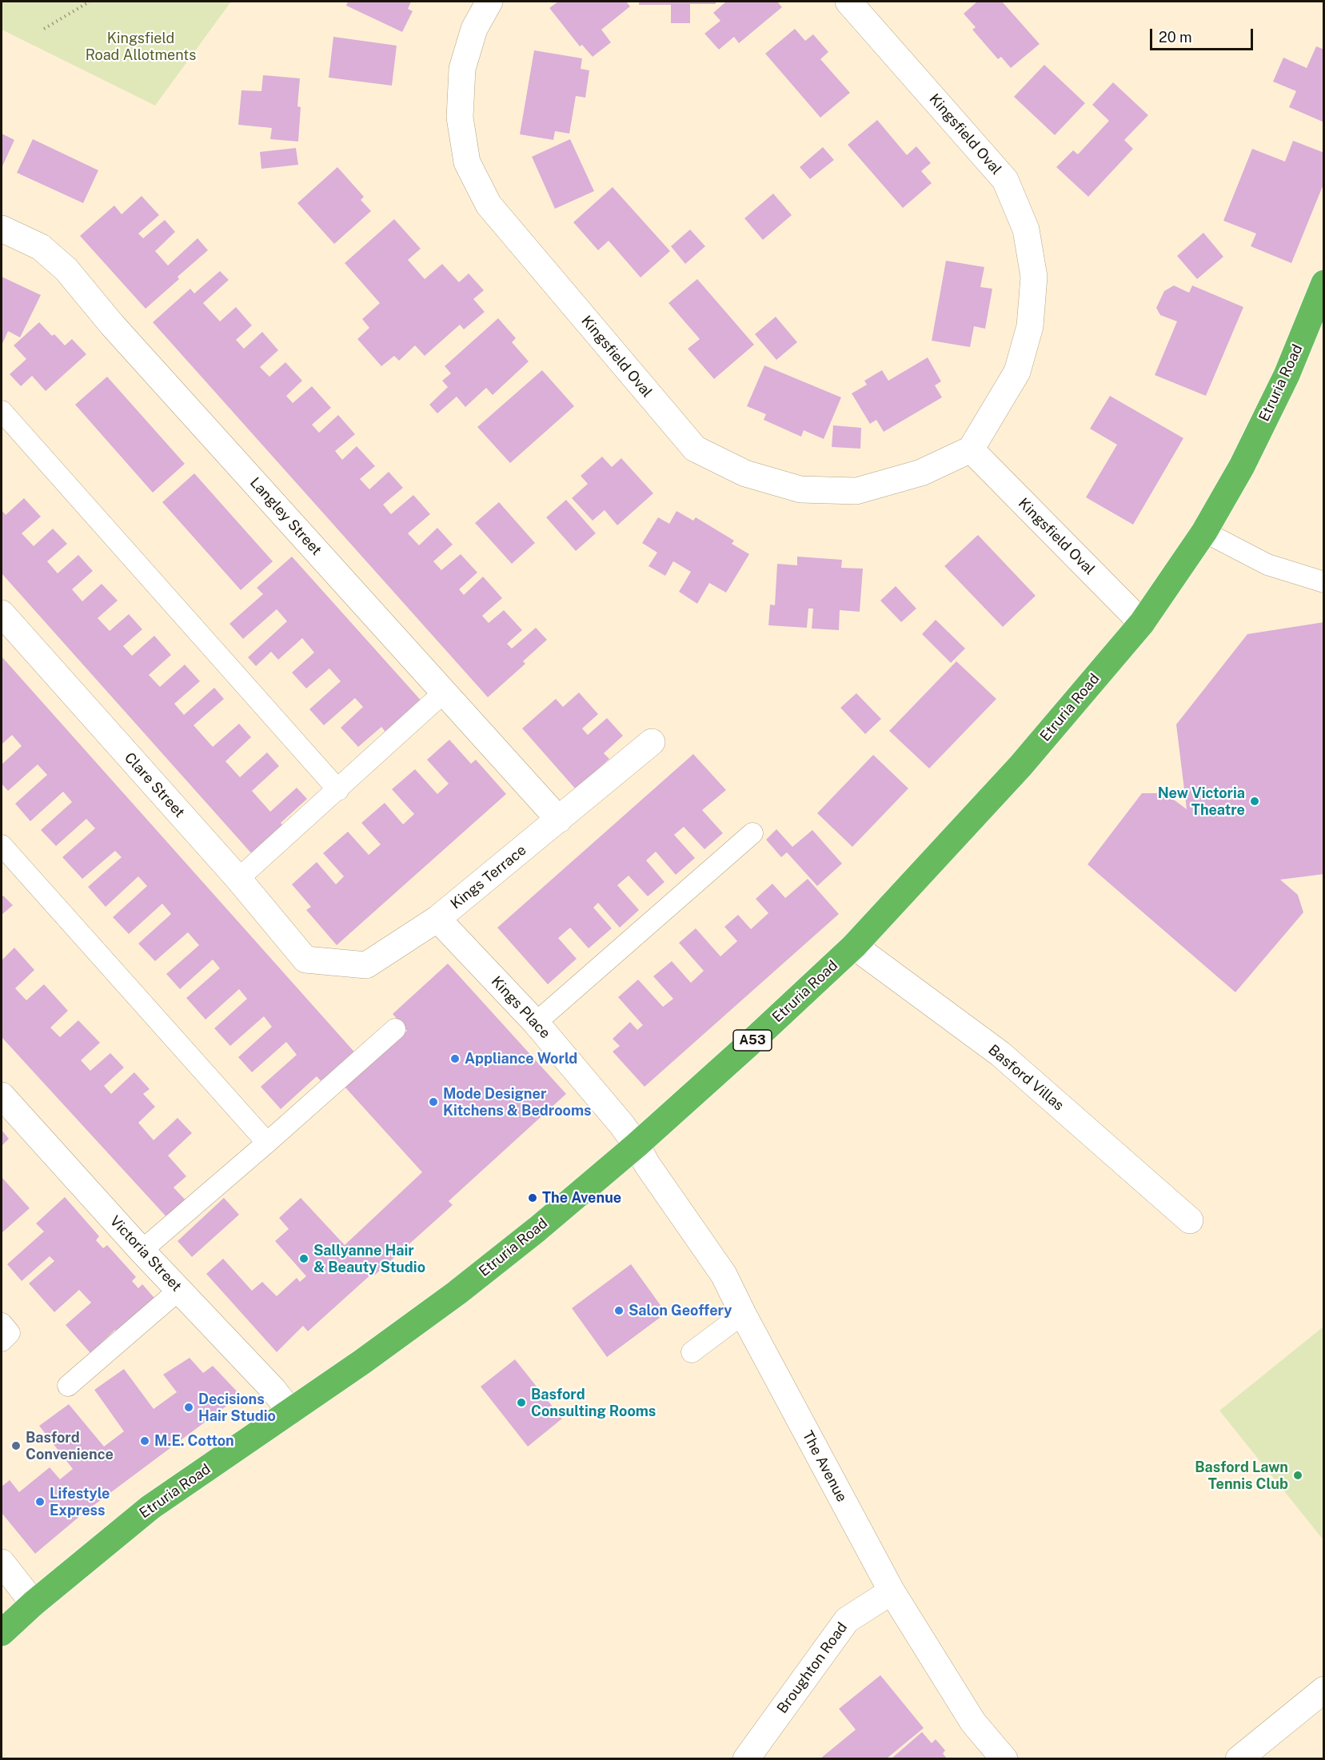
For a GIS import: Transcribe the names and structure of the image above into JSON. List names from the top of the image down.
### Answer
{
  "streets": {
    "highway": ["Etruria Road", "A53"],
    "street": [
      "Kingsfield Oval",
      "Langley Street",
      "Clare Street",
      "Kings Terrace",
      "Kings Place",
      "Basford Villas",
      "Victoria Street",
      "The Avenue",
      "Broughton Road"
    ]
  },
  "crossings": [
    ["Kingsfield Oval", "Etruria Road"],
    ["Etruria Road", "Kings Place"],
    ["Etruria Road", "Basford Villas"],
    ["Etruria Road", "Victoria Street"],
    ["Etruria Road", "The Avenue"],
    ["Langley Street", "Kings Terrace"],
    ["Clare Street", "Kings Terrace"],
    ["Kings Terrace", "Kings Place"],
    ["Kings Place", "The Avenue"],
    ["The Avenue", "Broughton Road"]
  ],
  "parks": ["Kingsfield Road Allotments"],
  "places": [
    "New Victoria Theatre",
    "Appliance World",
    "Mode Designer Kitchens & Bedrooms",
    "The Avenue",
    "Sallyanne Hair & Beauty Studio",
    "Salon Geoffery",
    "Basford Consulting Rooms",
    "Decisions Hair Studio",
    "M.E. Cotton",
    "Basford Convenience",
    "Basford Lawn Tennis Club",
    "Lifestyle Express"
  ],
  "scale_bar": "20 m"
}
